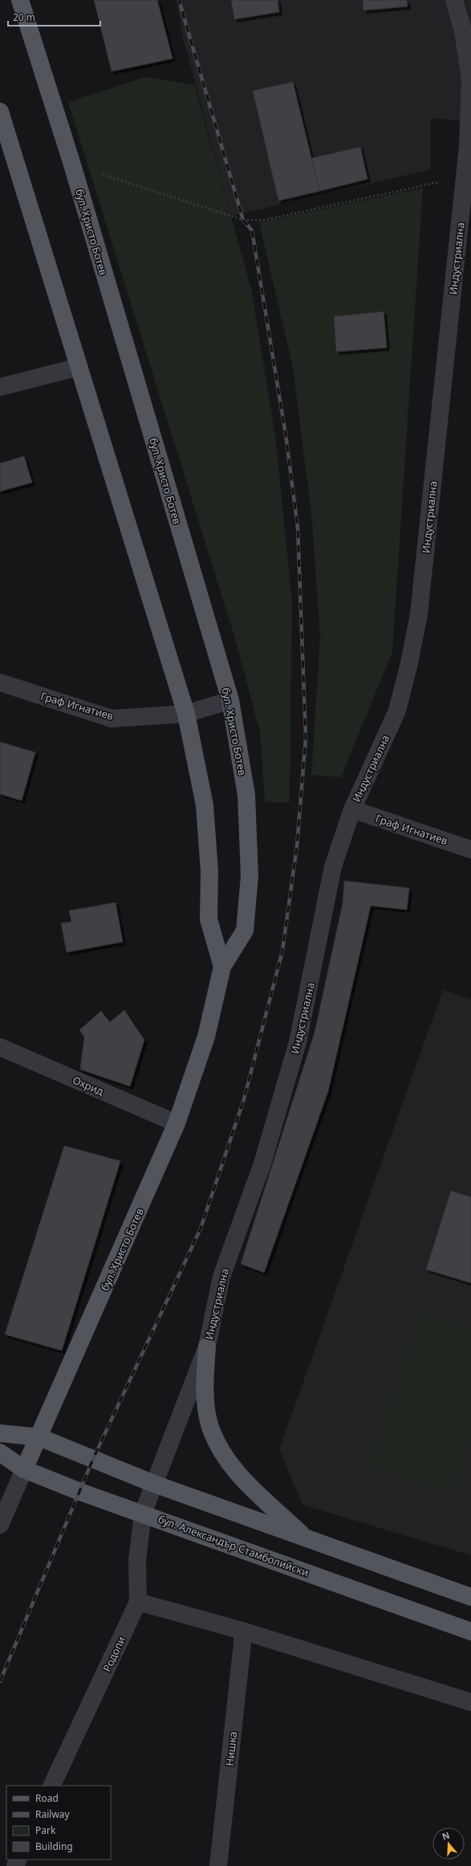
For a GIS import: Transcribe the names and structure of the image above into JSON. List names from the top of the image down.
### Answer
{
  "streets": {
    "main road": ["бул. Христо Ботев", "бул. Александър Стамболийски"],
    "street": [
      "Индустриална",
      "Граф Игнатиев",
      "Охрид",
      "Родопи",
      "Нишка"
    ]
  },
  "crossings": [
    ["бул. Христо Ботев", "Граф Игнатиев"],
    ["бул. Христо Ботев", "Охрид"],
    ["бул. Христо Ботев", "бул. Александър Стамболийски"],
    ["Индустриална", "Граф Игнатиев"],
    ["Индустриална", "бул. Александър Стамболийски"],
    ["Индустриална", "Родопи"],
    ["бул. Александър Стамболийски", "Родопи"]
  ],
  "legend": [
    "Road",
    "Railway",
    "Park",
    "Building"
  ],
  "scale_bar": "20 m",
  "north": "top"
}
